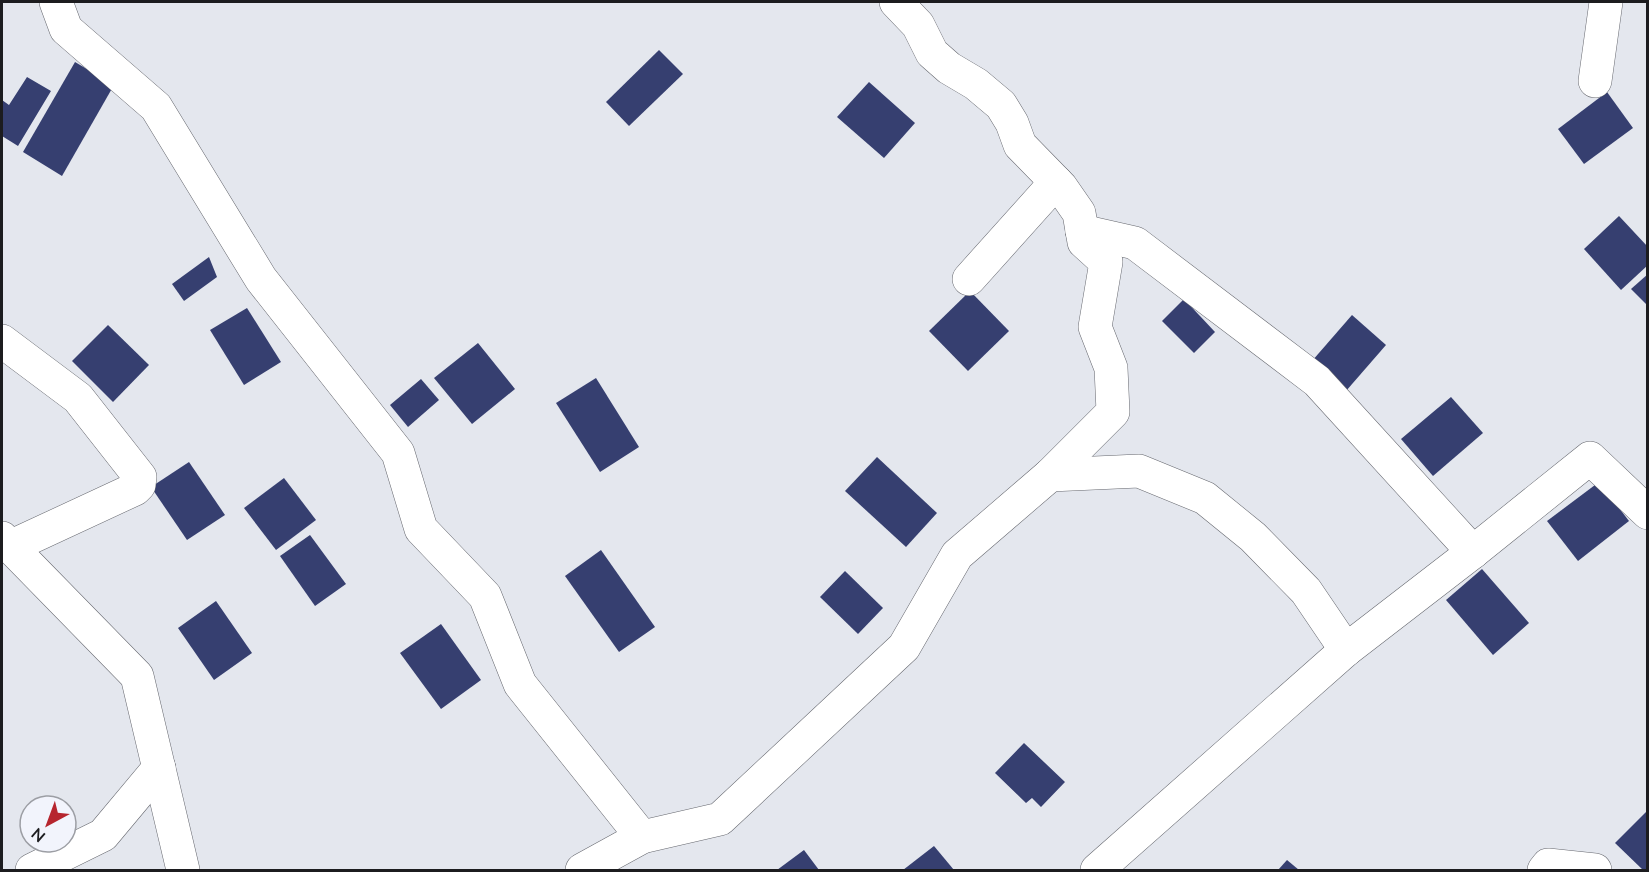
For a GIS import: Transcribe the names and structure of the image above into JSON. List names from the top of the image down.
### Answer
{
  "north": "bottom left"
}
